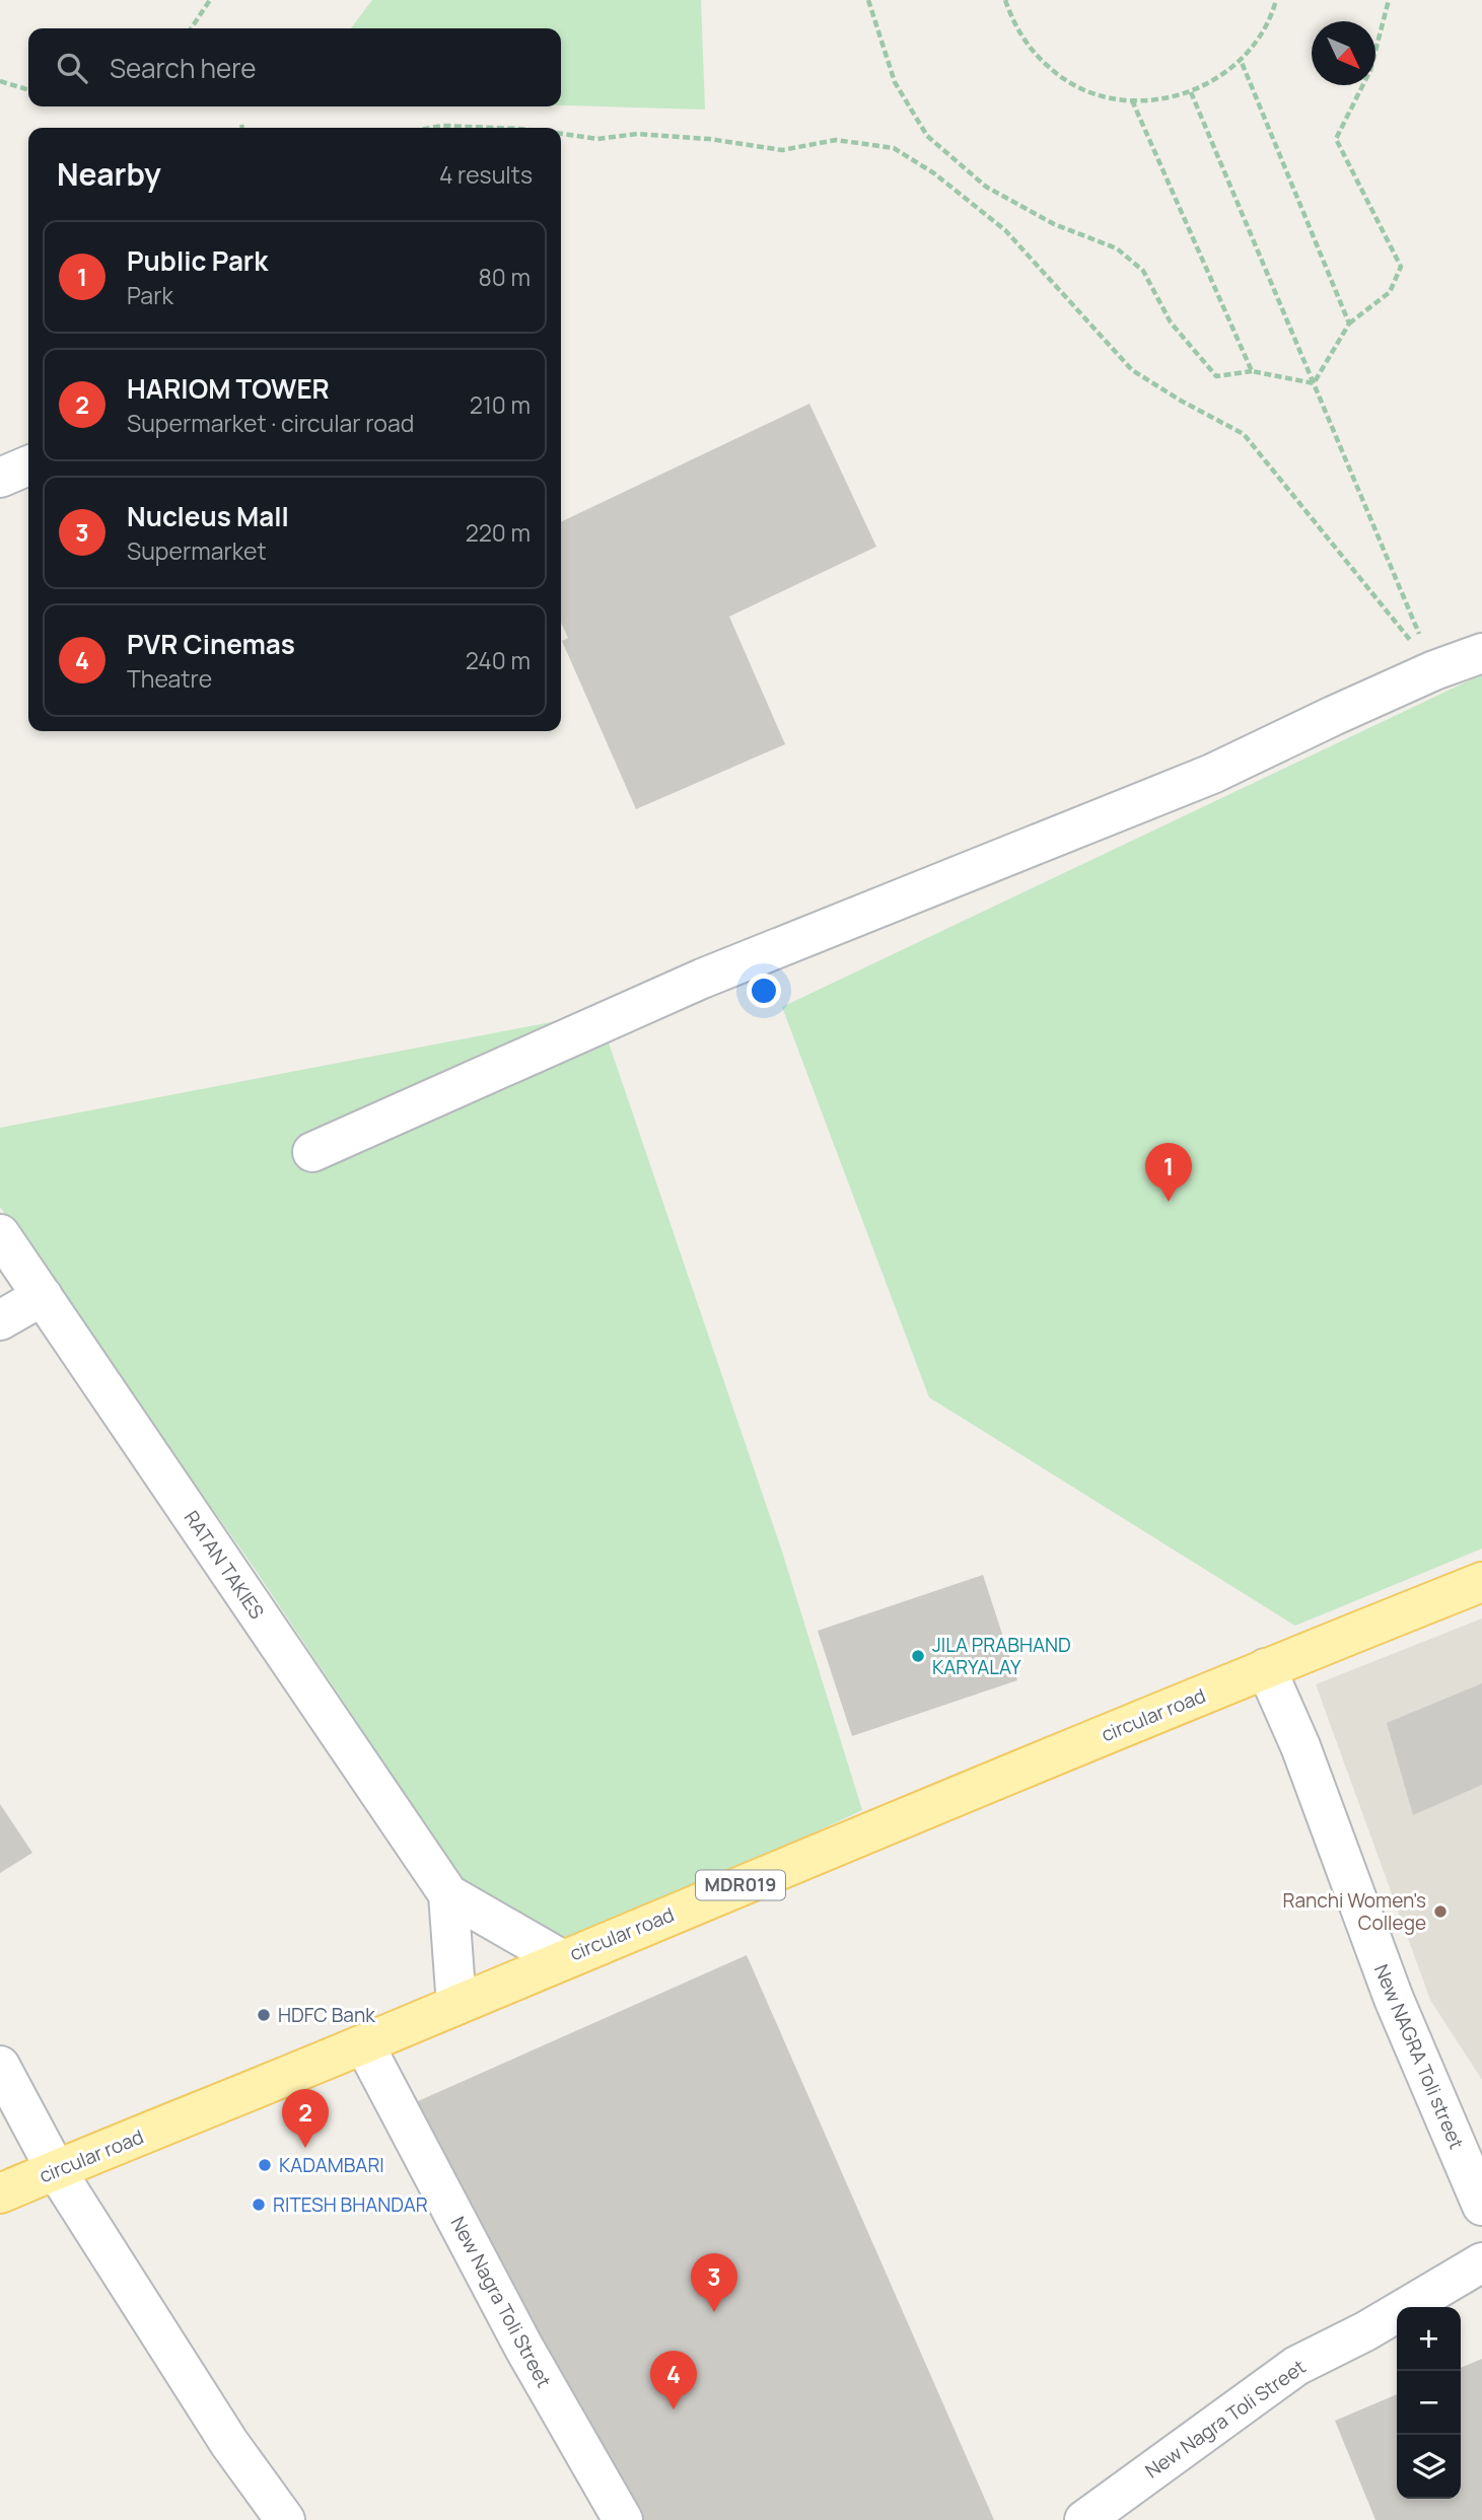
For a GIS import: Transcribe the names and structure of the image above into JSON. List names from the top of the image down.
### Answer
{
  "streets": {
    "main road": ["circular road", "MDR019"],
    "street": ["RATAN TAKIES", "New NAGRA Toli street", "New Nagra Toli Street"]
  },
  "crossings": [
    ["RATAN TAKIES", "circular road"],
    ["circular road", "New NAGRA Toli street"],
    ["circular road", "New Nagra Toli Street"]
  ],
  "places": [
    "JILA PRABHAND KARYALAY",
    "Ranchi Women's College",
    "HDFC Bank",
    "KADAMBARI",
    "RITESH BHANDAR"
  ],
  "north": "bottom right",
  "page": {
    "search": "Search here",
    "heading": ["Nearby", "4 results"],
    "list": [
      {
        "mark": "1",
        "name": "Public Park",
        "note": "Park",
        "value": "80 m"
      },
      {
        "mark": "2",
        "name": "HARIOM TOWER",
        "note": "Supermarket · circular road",
        "value": "210 m"
      },
      {
        "mark": "3",
        "name": "Nucleus Mall",
        "note": "Supermarket",
        "value": "220 m"
      },
      {
        "mark": "4",
        "name": "PVR Cinemas",
        "note": "Theatre",
        "value": "240 m"
      }
    ],
    "pins": [
      "1",
      "2",
      "3",
      "4"
    ],
    "map_buttons": ["+", "−"]
  }
}
